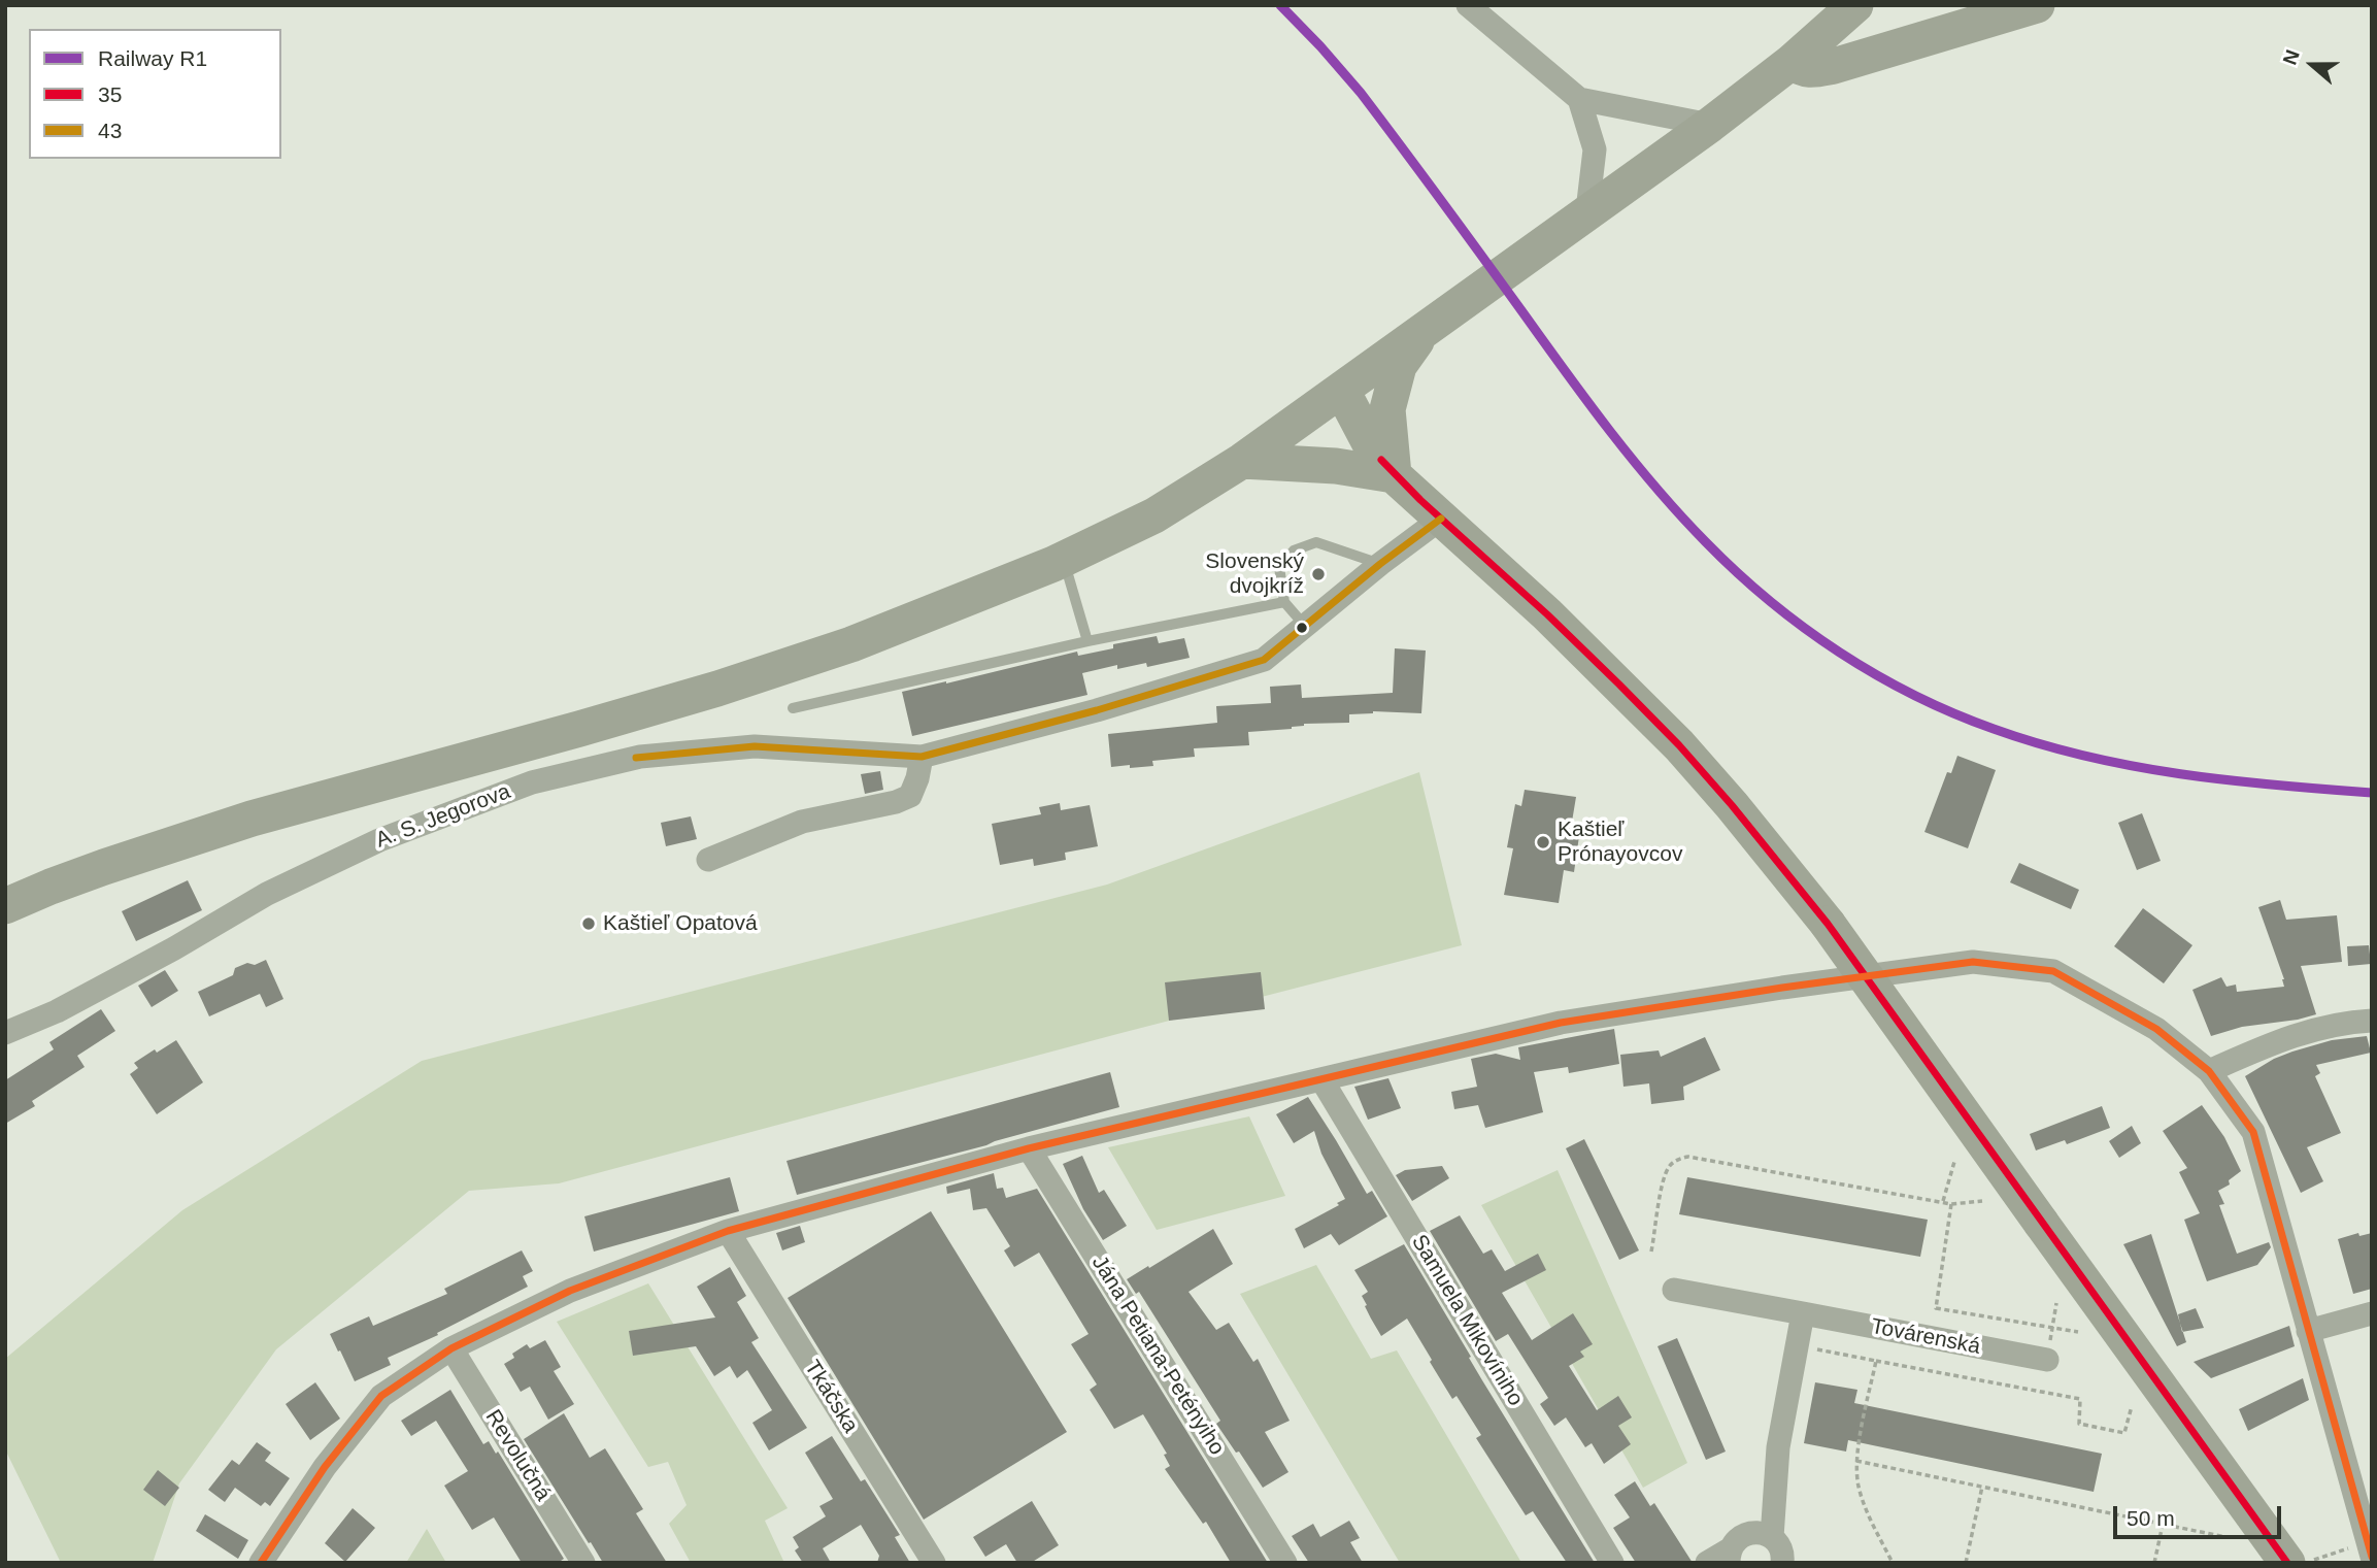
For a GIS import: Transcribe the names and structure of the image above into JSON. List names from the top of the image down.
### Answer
{
  "streets": {
    "street": [
      "A. S. Jegorova",
      "Samuela Mikovíniho",
      "Továrenská",
      "Jána Petiana-Petényiho",
      "Tkáčska",
      "Revolučná"
    ]
  },
  "places": ["Slovenský dvojkríž", "Kaštieľ Prónayovcov", "Kaštieľ Opatová"],
  "lines": ["rail line R1", "transit line 35", "transit line 43"],
  "legend": ["Railway R1", "35", "43"],
  "scale_bar": "50 m",
  "north": "left"
}
